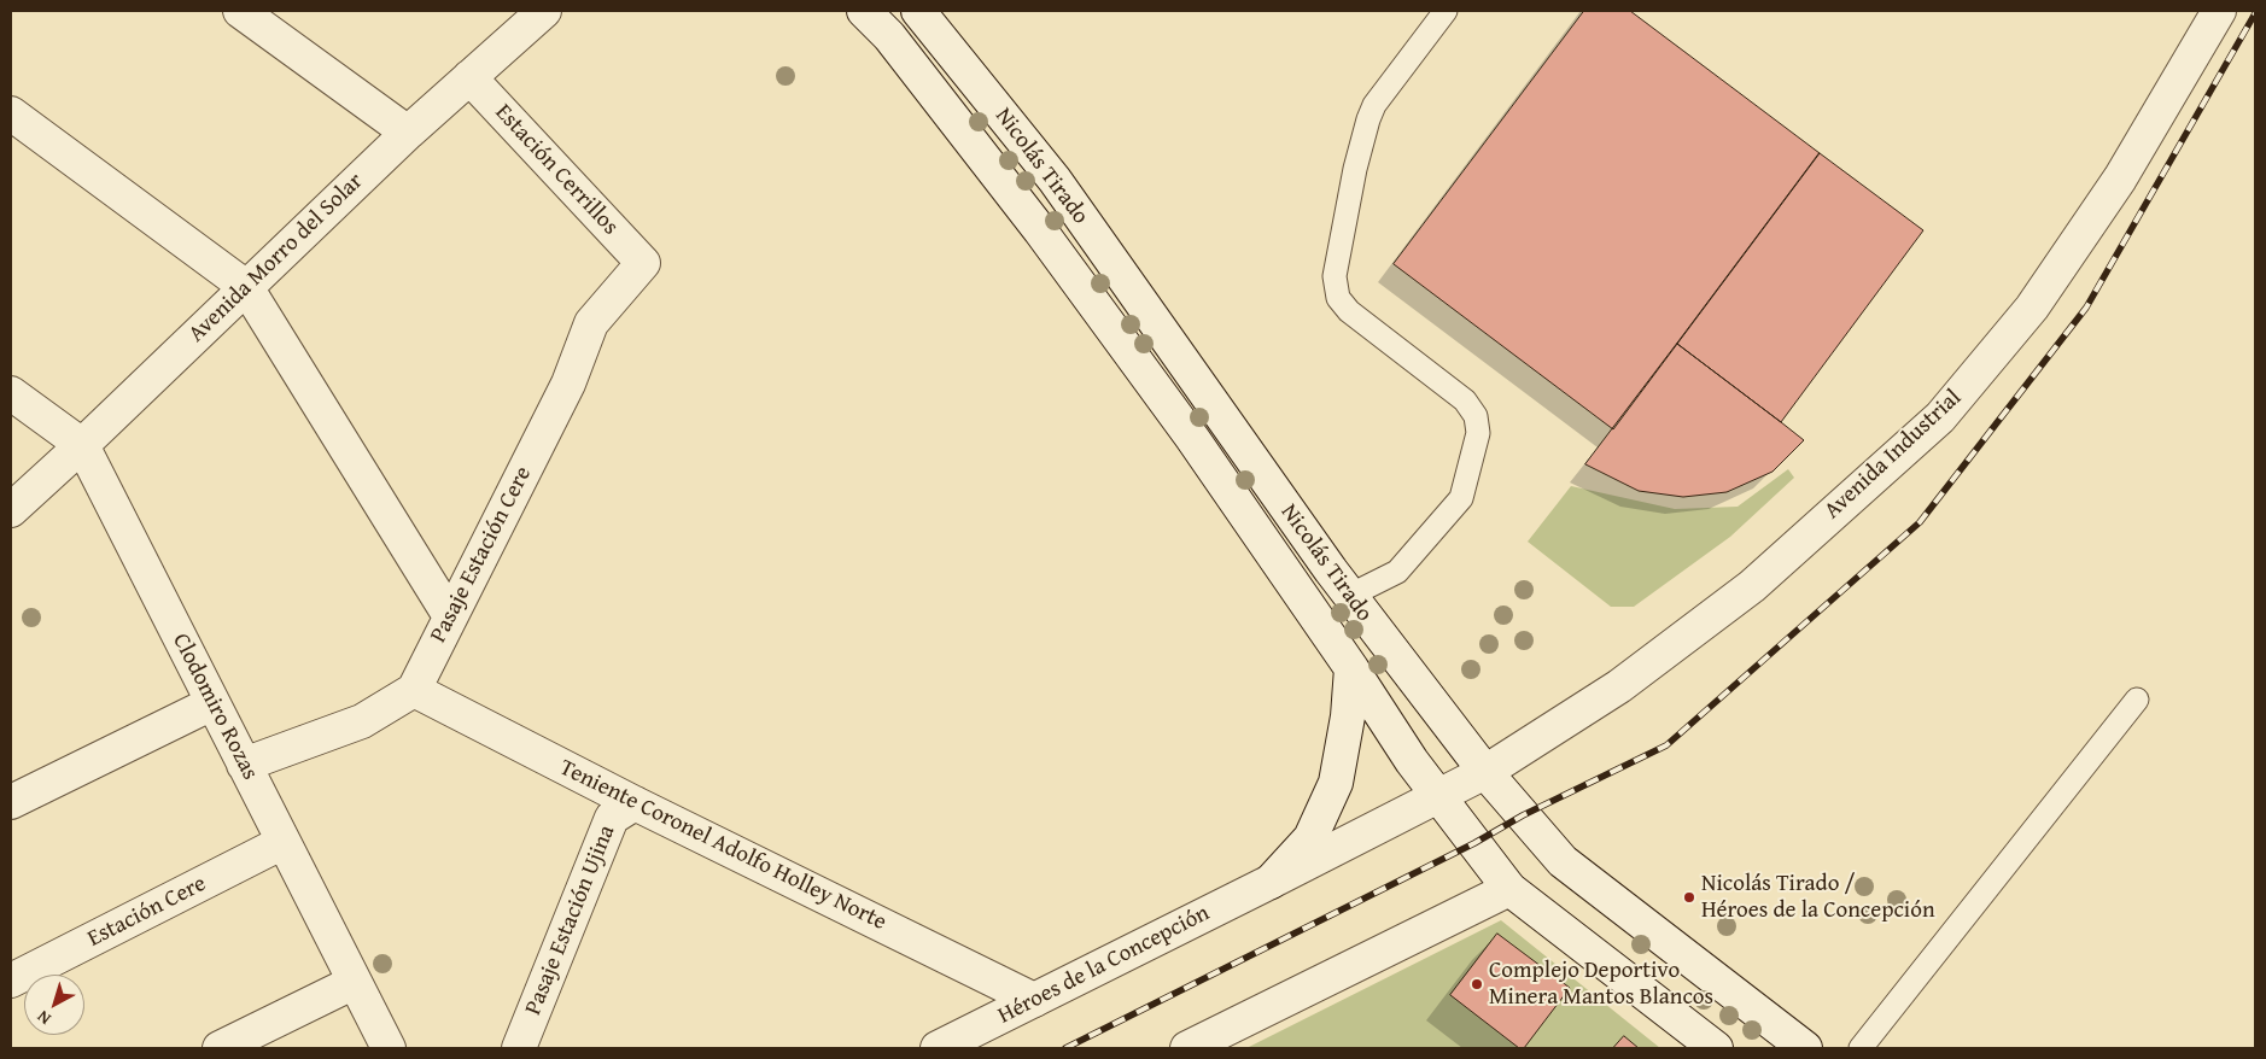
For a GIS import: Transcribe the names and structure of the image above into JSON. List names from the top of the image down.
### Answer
{
  "streets": {
    "street": [
      "Nicolás Tirado",
      "Estación Cerrillos",
      "Avenida Morro del Solar",
      "Avenida Industrial",
      "Pasaje Estación Cere",
      "Clodomiro Rozas",
      "Teniente Coronel Adolfo Holley Norte",
      "Estación Cere",
      "Pasaje Estación Ujina",
      "Héroes de la Concepción"
    ]
  },
  "crossings": [
    ["Nicolás Tirado", "Avenida Industrial"],
    ["Nicolás Tirado", "Héroes de la Concepción"],
    ["Estación Cerrillos", "Avenida Morro del Solar"],
    ["Estación Cerrillos", "Pasaje Estación Cere"],
    ["Avenida Morro del Solar", "Clodomiro Rozas"],
    ["Avenida Industrial", "Héroes de la Concepción"],
    ["Pasaje Estación Cere", "Teniente Coronel Adolfo Holley Norte"],
    ["Clodomiro Rozas", "Estación Cere"],
    ["Teniente Coronel Adolfo Holley Norte", "Pasaje Estación Ujina"],
    ["Teniente Coronel Adolfo Holley Norte", "Héroes de la Concepción"]
  ],
  "places": ["Nicolás Tirado / Héroes de la Concepción", "Complejo Deportivo Minera Mantos Blancos"],
  "north": "bottom left"
}
